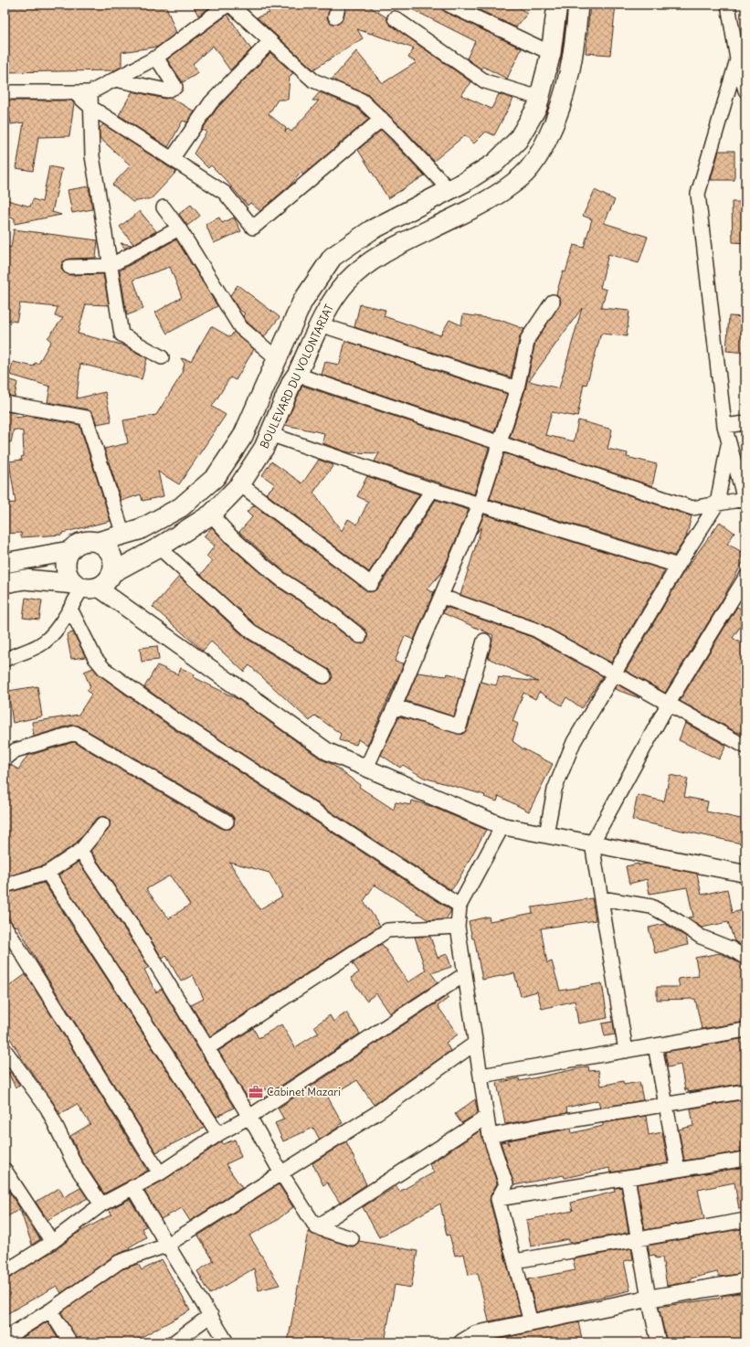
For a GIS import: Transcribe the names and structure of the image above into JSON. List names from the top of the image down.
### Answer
{
  "streets": {
    "main road": ["BOULEVARD DU VOLONTARIAT"]
  },
  "places": {
    "office": ["Cabinet Mazari"]
  }
}
